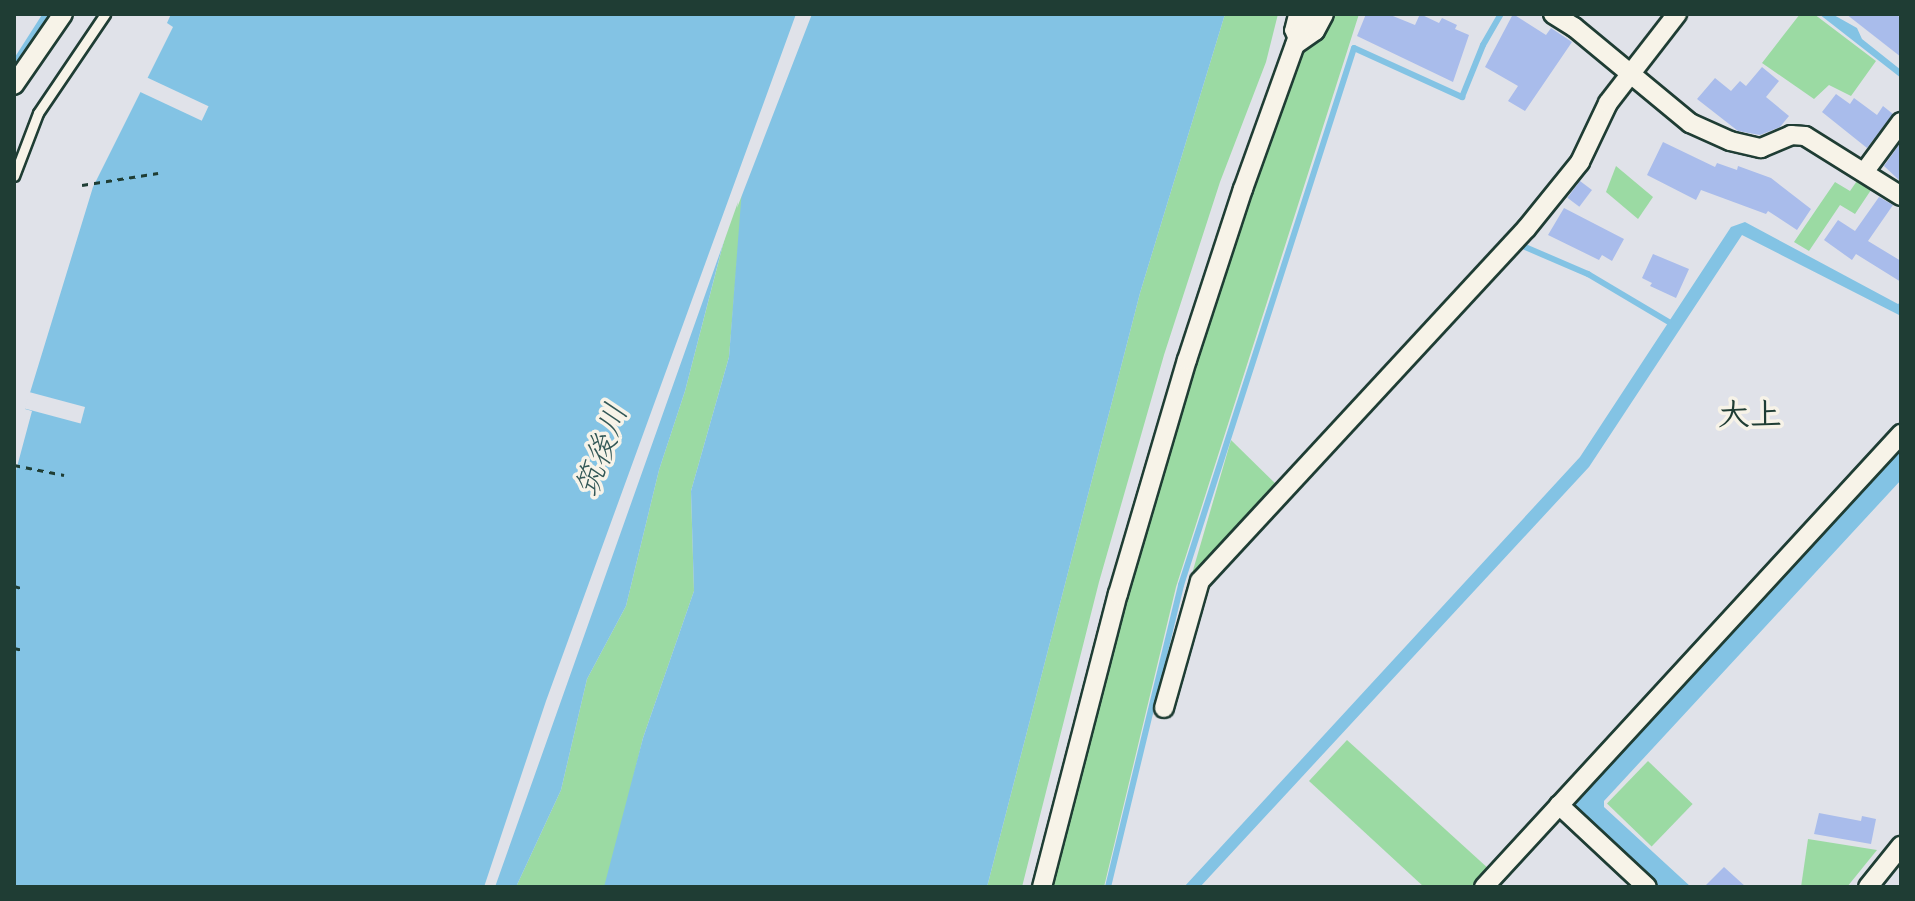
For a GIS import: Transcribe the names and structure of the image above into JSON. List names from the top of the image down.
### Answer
{
  "districts": ["大上"],
  "water": ["筑後川"]
}
